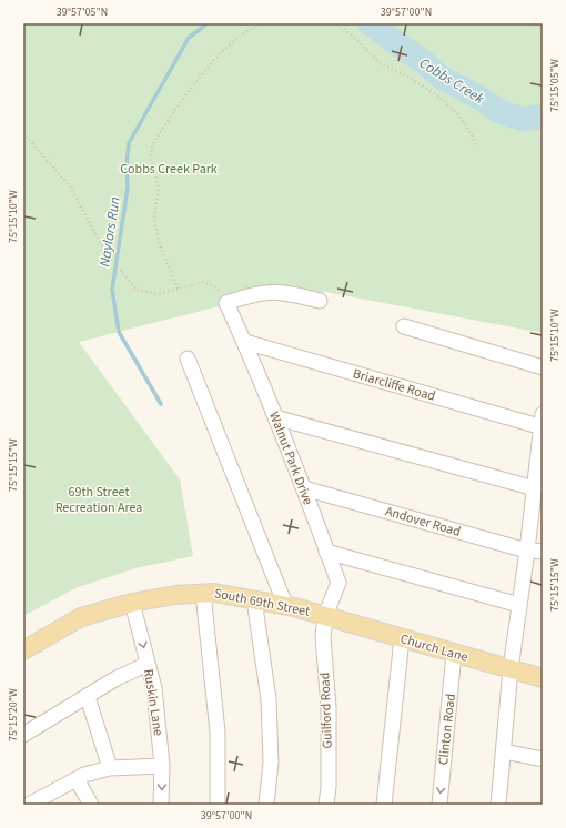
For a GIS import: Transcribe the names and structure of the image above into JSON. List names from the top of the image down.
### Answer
{
  "streets": {
    "main road": ["South 69th Street", "Church Lane"],
    "street": [
      "Briarcliffe Road",
      "Walnut Park Drive",
      "Andover Road",
      "Ruskin Lane",
      "Guilford Road",
      "Clinton Road"
    ]
  },
  "crossings": [
    ["Briarcliffe Road", "Walnut Park Drive"],
    ["Walnut Park Drive", "Andover Road"],
    ["Walnut Park Drive", "South 69th Street"],
    ["Walnut Park Drive", "Church Lane"],
    ["Walnut Park Drive", "Guilford Road"],
    ["South 69th Street", "Church Lane"],
    ["South 69th Street", "Ruskin Lane"],
    ["South 69th Street", "Guilford Road"],
    ["Church Lane", "Guilford Road"],
    ["Church Lane", "Clinton Road"]
  ],
  "water": ["Cobbs Creek", "Naylors Run"],
  "parks": ["Cobbs Creek Park", "69th Street Recreation Area"],
  "coordinates": [
    "39°57'05\"N",
    "39°57'00\"N",
    "75°15'05\"W",
    "75°15'10\"W",
    "75°15'15\"W",
    "75°15'20\"W"
  ]
}
